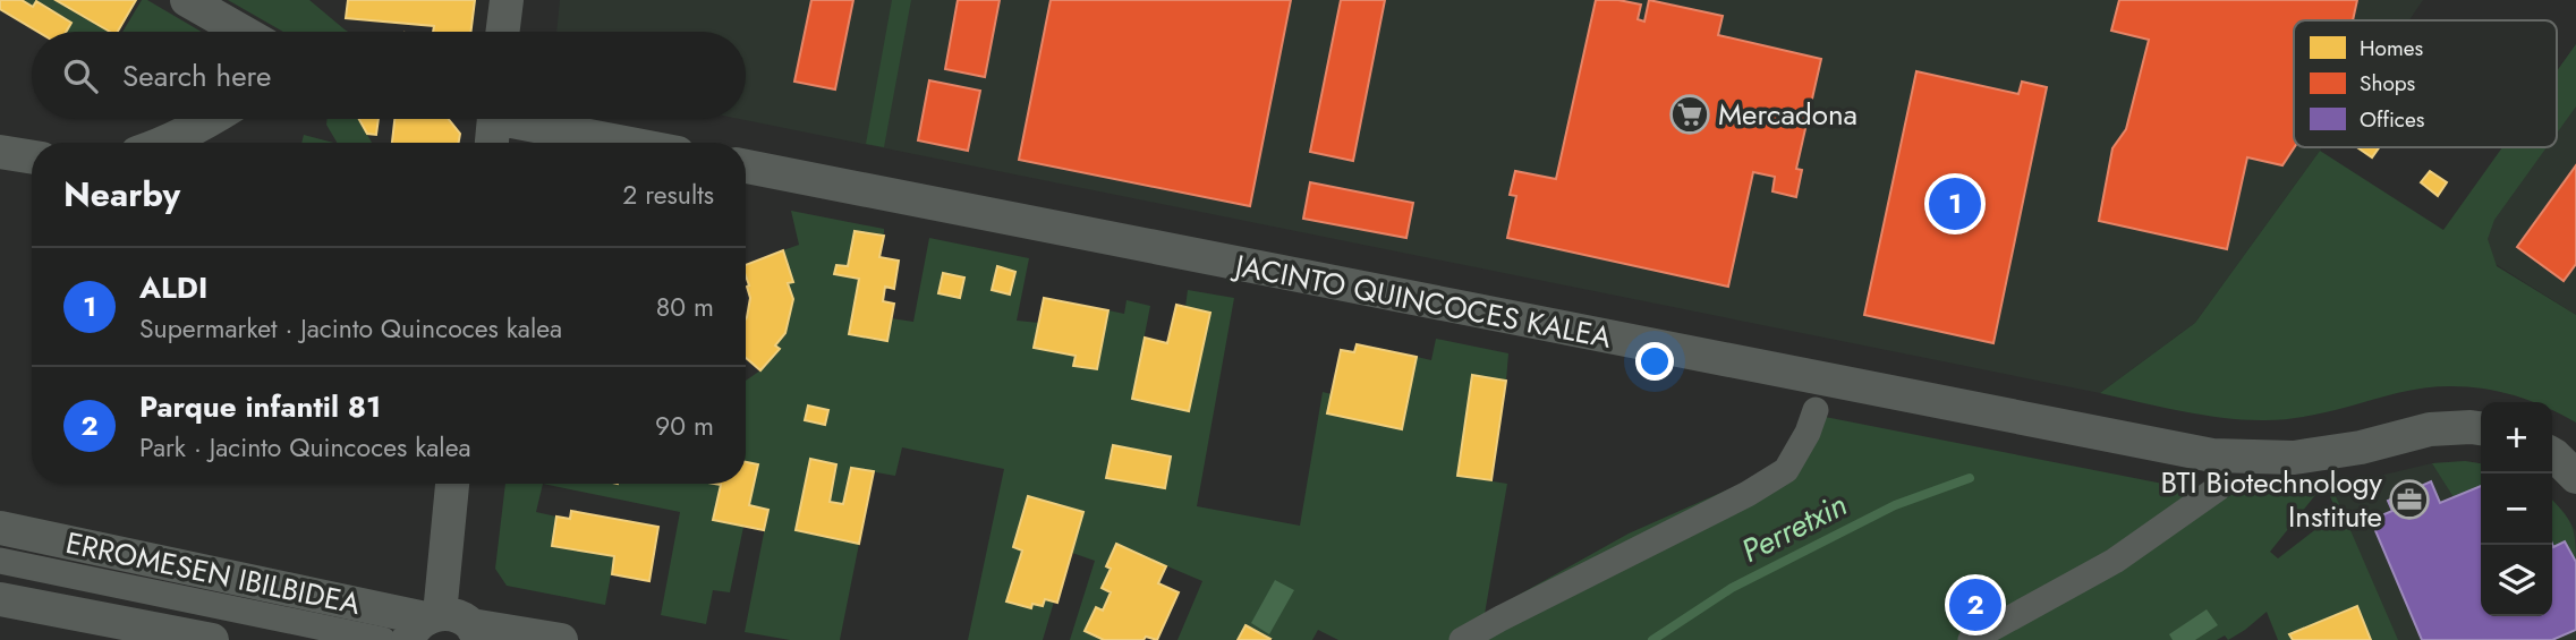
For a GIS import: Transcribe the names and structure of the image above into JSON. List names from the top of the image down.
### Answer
{
  "streets": {
    "street": ["JACINTO QUINCOCES KALEA", "ERROMESEN IBILBIDEA"]
  },
  "water": ["Perretxin"],
  "places": {
    "supermarket": ["Mercadona"],
    "office": ["BTI Biotechnology Institute"]
  },
  "legend": ["Homes", "Shops", "Offices"],
  "page": {
    "search": "Search here",
    "heading": ["Nearby", "2 results"],
    "pins": ["1", "2"],
    "list": [
      {
        "mark": "1",
        "name": "ALDI",
        "note": "Supermarket · Jacinto Quincoces kalea",
        "value": "80 m"
      },
      {
        "mark": "2",
        "name": "Parque infantil 81",
        "note": "Park · Jacinto Quincoces kalea",
        "value": "90 m"
      }
    ],
    "map_buttons": ["+", "−"]
  }
}
